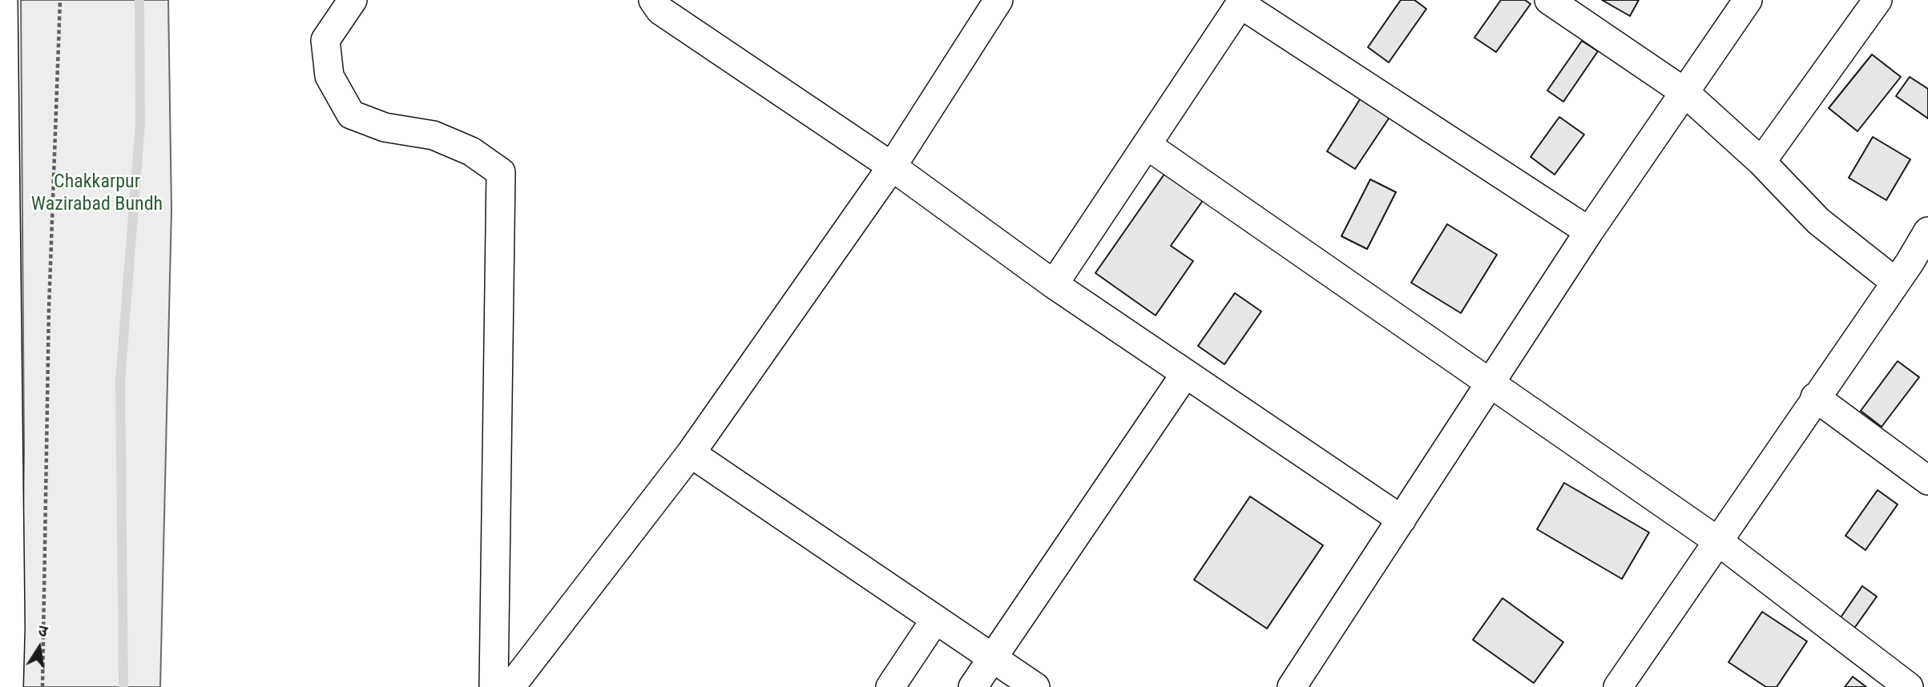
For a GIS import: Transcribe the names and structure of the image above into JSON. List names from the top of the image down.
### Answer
{
  "parks": ["Chakkarpur Wazirabad Bundh"],
  "north": "top"
}
